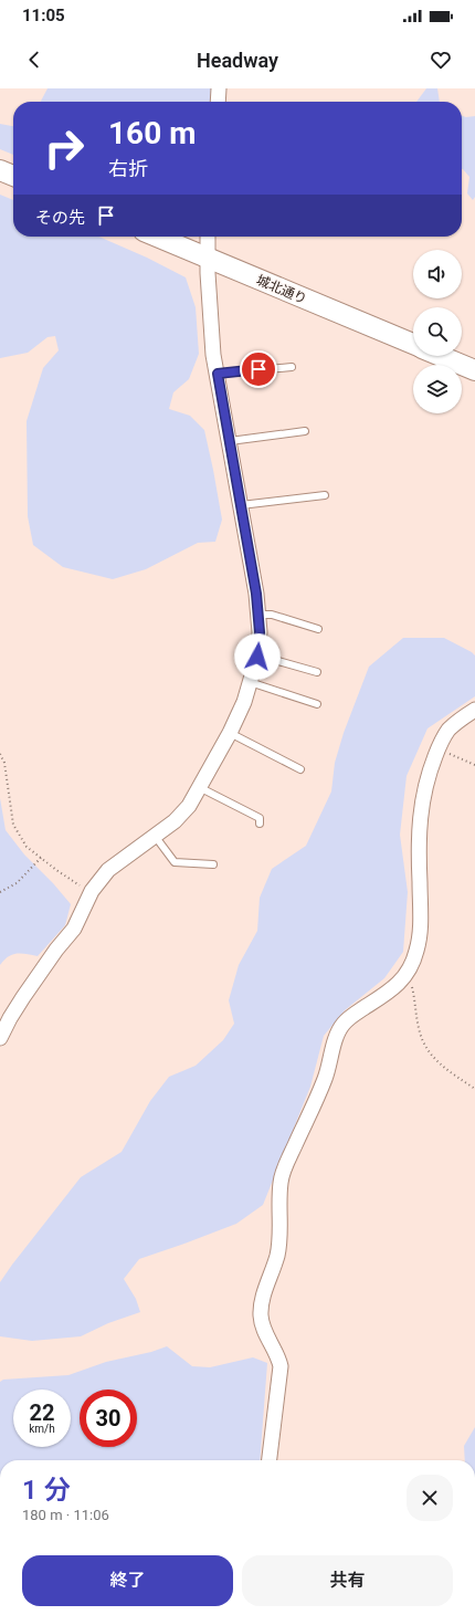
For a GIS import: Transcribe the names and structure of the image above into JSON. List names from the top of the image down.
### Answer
{
  "streets": {
    "street": ["城北通り"]
  },
  "page": {
    "status": "11:05",
    "header": "Headway",
    "turn": ["160 m", "右折"],
    "then": "その先",
    "speed": "22 km/h",
    "limit": "30",
    "heading": ["1 分", "180 m · 11:06"],
    "buttons": ["終了", "共有"]
  }
}
